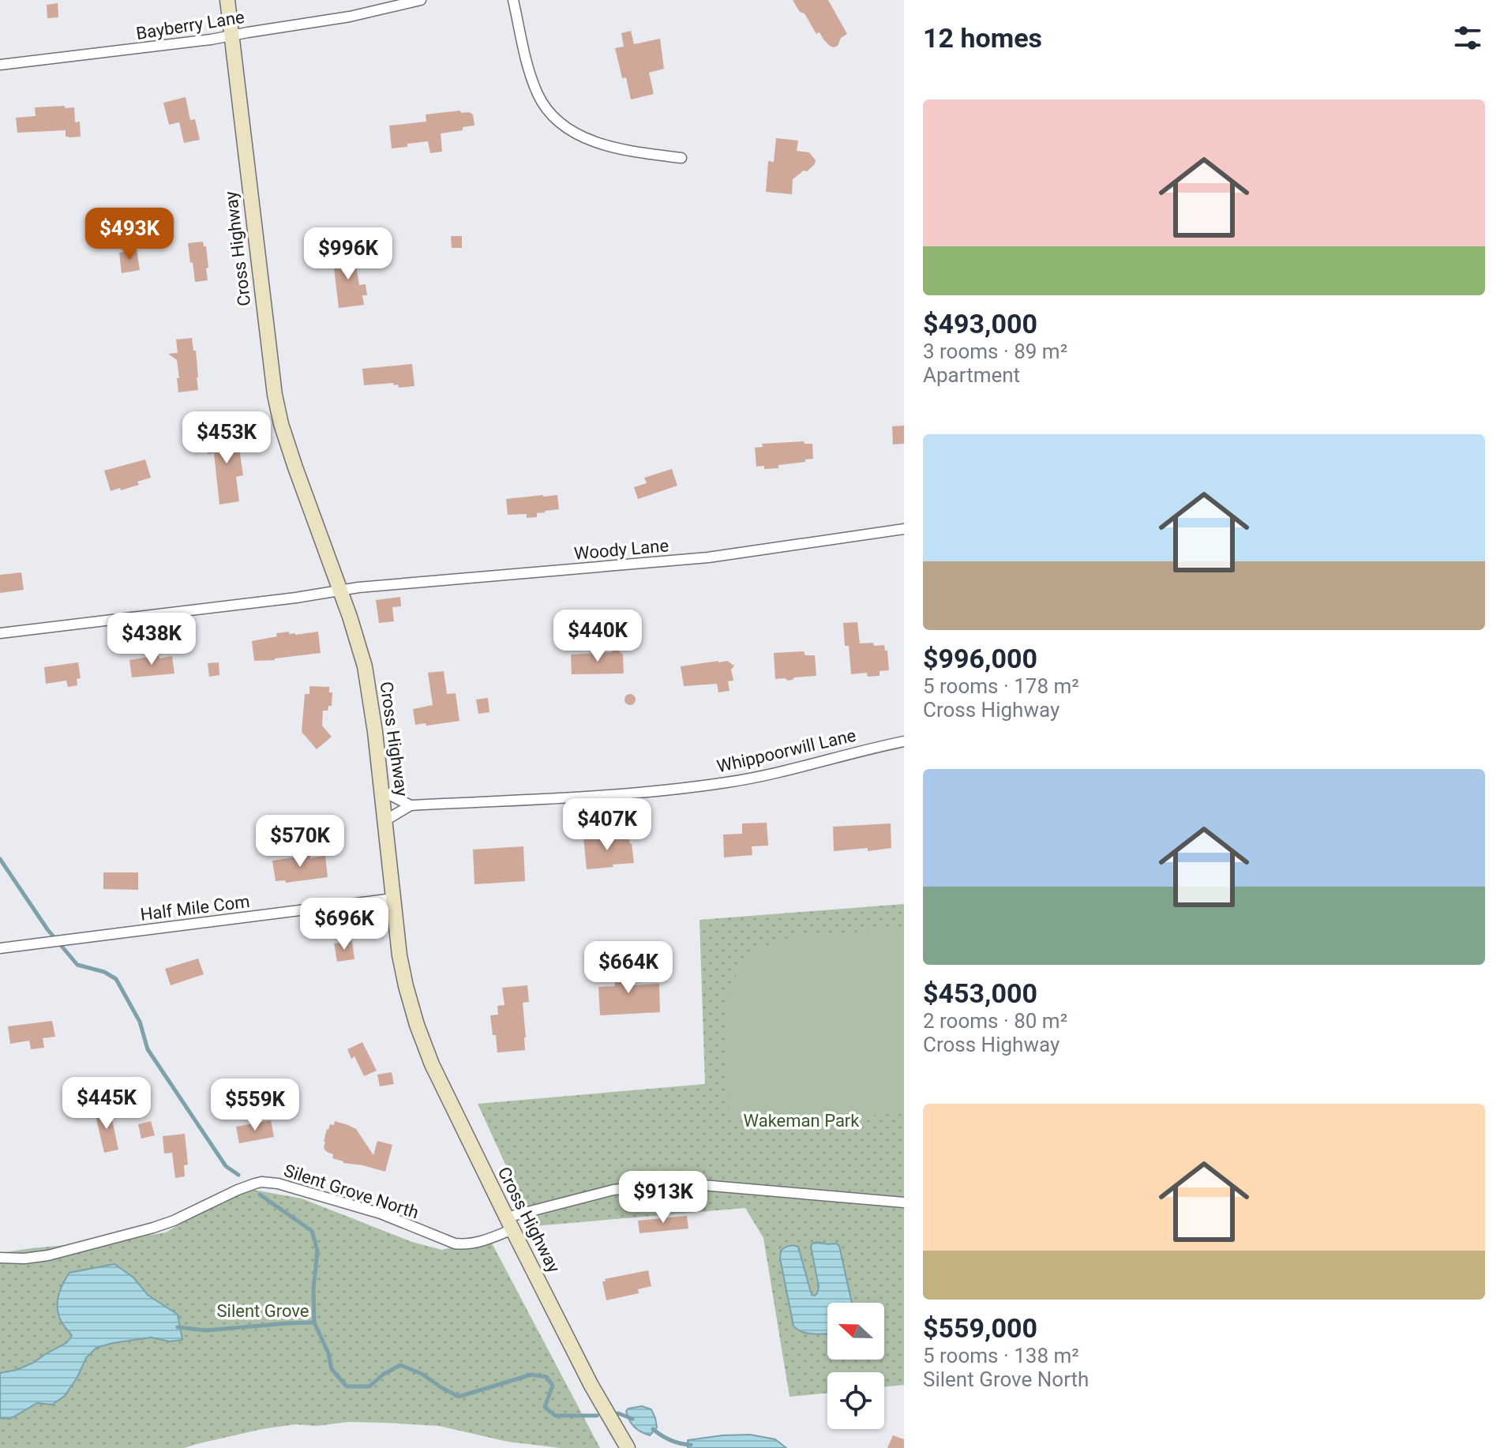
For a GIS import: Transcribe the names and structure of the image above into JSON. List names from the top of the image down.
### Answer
{
  "streets": {
    "street": [
      "Bayberry Lane",
      "Cross Highway",
      "Woody Lane",
      "Whippoorwill Lane",
      "Half Mile Com",
      "Silent Grove North"
    ]
  },
  "crossings": [
    ["Bayberry Lane", "Cross Highway"],
    ["Cross Highway", "Woody Lane"],
    ["Cross Highway", "Whippoorwill Lane"],
    ["Cross Highway", "Half Mile Com"],
    ["Cross Highway", "Silent Grove North"]
  ],
  "parks": ["Wakeman Park", "Silent Grove"],
  "north": "left",
  "page": {
    "heading": "12 homes",
    "list": [
      {
        "name": "$493,000",
        "note": "3 rooms · 89 m² · Apartment"
      },
      {
        "name": "$996,000",
        "note": "5 rooms · 178 m² · Cross Highway"
      },
      {
        "name": "$453,000",
        "note": "2 rooms · 80 m² · Cross Highway"
      },
      {
        "name": "$559,000",
        "note": "5 rooms · 138 m² · Silent Grove North"
      }
    ],
    "price": [
      "$493K",
      "$996K",
      "$453K",
      "$440K",
      "$438K",
      "$407K",
      "$570K",
      "$696K",
      "$664K",
      "$445K",
      "$559K",
      "$913K"
    ]
  }
}
